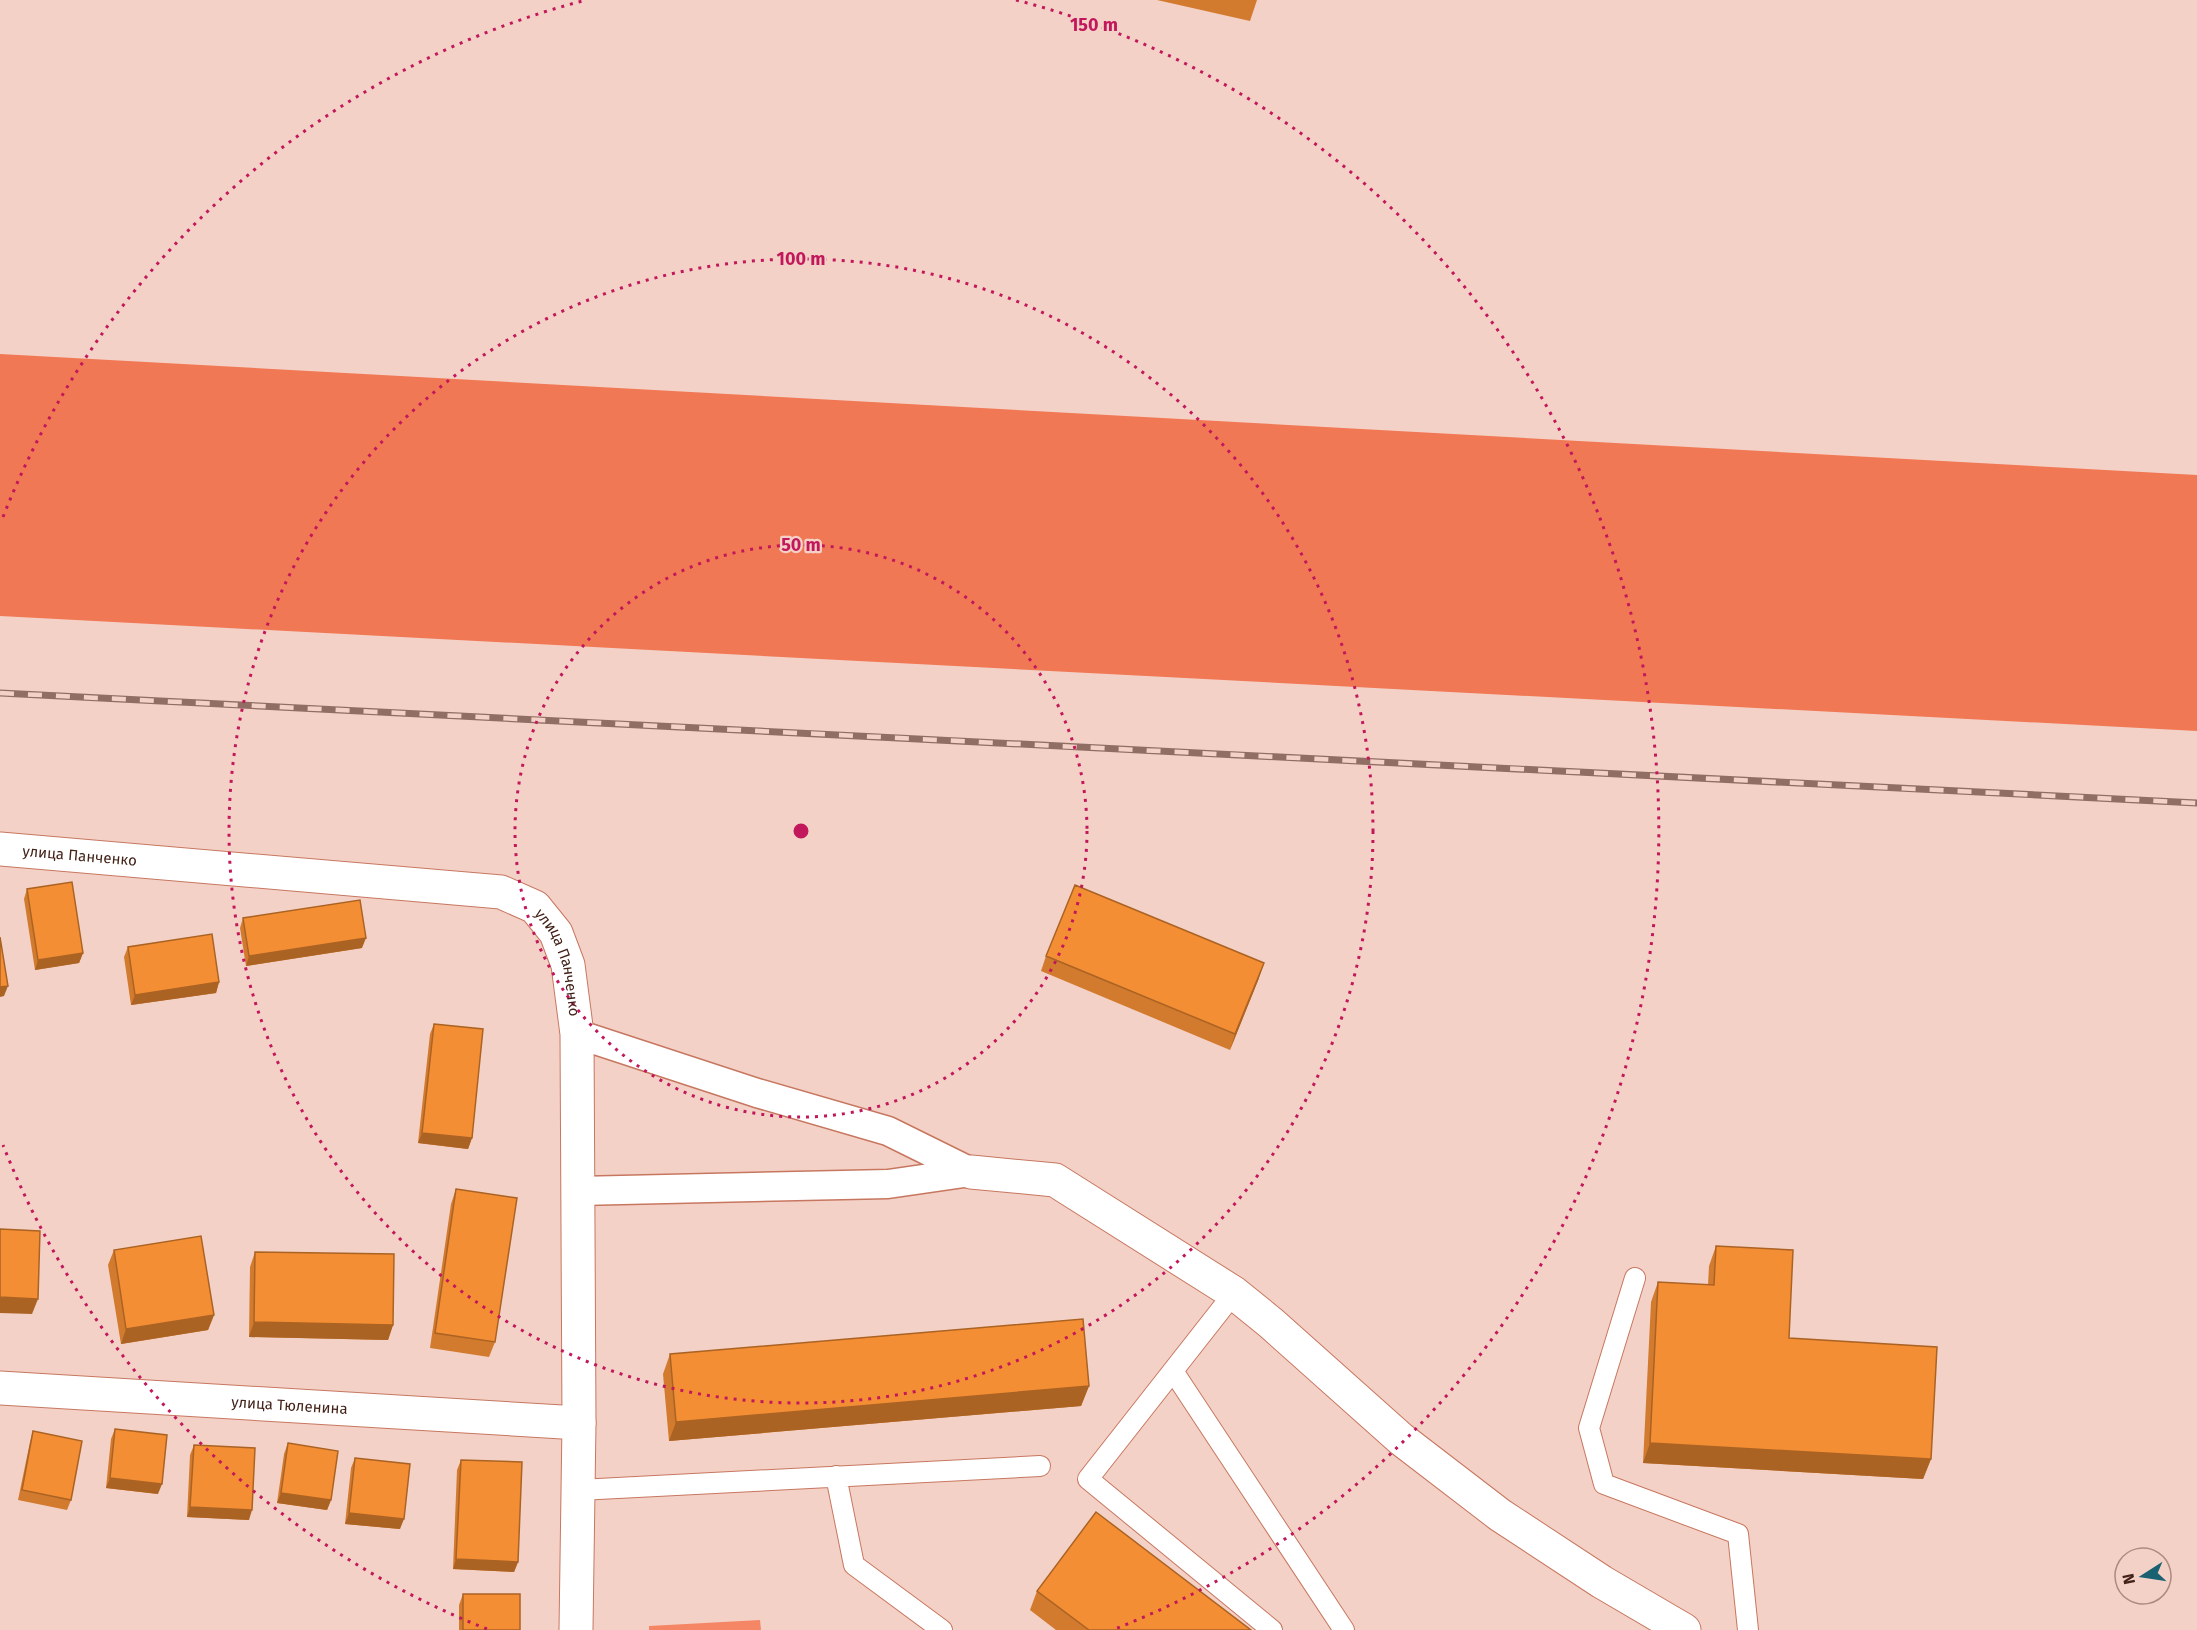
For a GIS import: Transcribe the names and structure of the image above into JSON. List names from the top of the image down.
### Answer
{
  "streets": {
    "street": ["улица Панченко", "улица Тюленина"]
  },
  "north": "left",
  "rings": ["150 m", "100 m", "50 m"]
}
